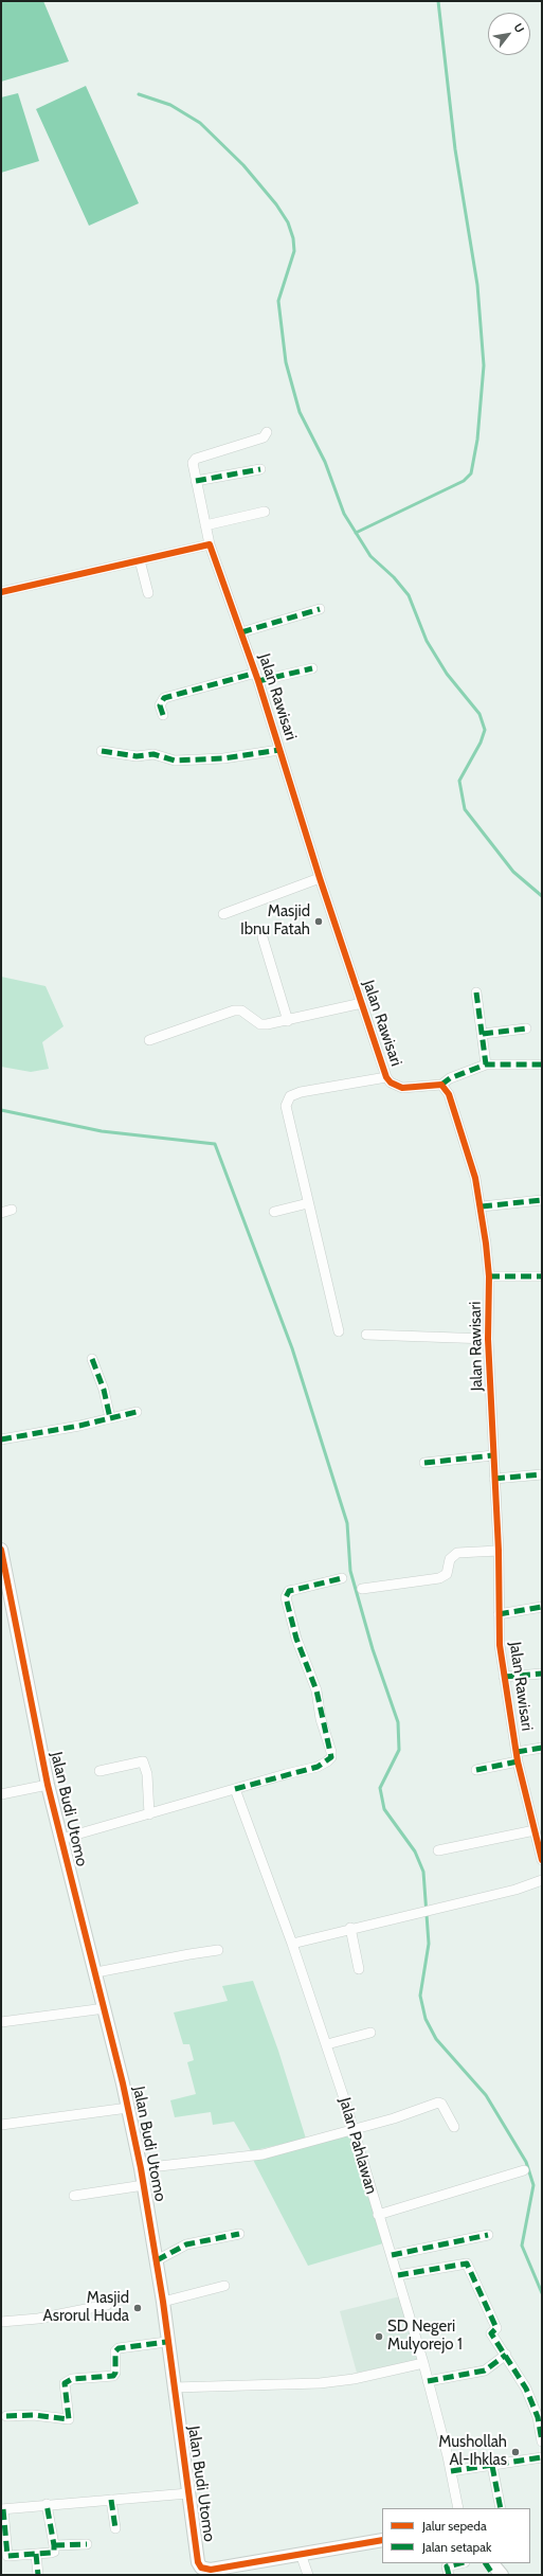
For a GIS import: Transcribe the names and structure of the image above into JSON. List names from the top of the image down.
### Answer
{
  "streets": {
    "street": ["Jalan Rawisari", "Jalan Budi Utomo", "Jalan Pahlawan"]
  },
  "places": [
    "Masjid Ibnu Fatah",
    "Masjid Asrorul Huda",
    "SD Negeri Mulyorejo 1",
    "Mushollah Al-Ihklas"
  ],
  "legend": ["Jalur sepeda", "Jalan setapak"],
  "north": "top right"
}
